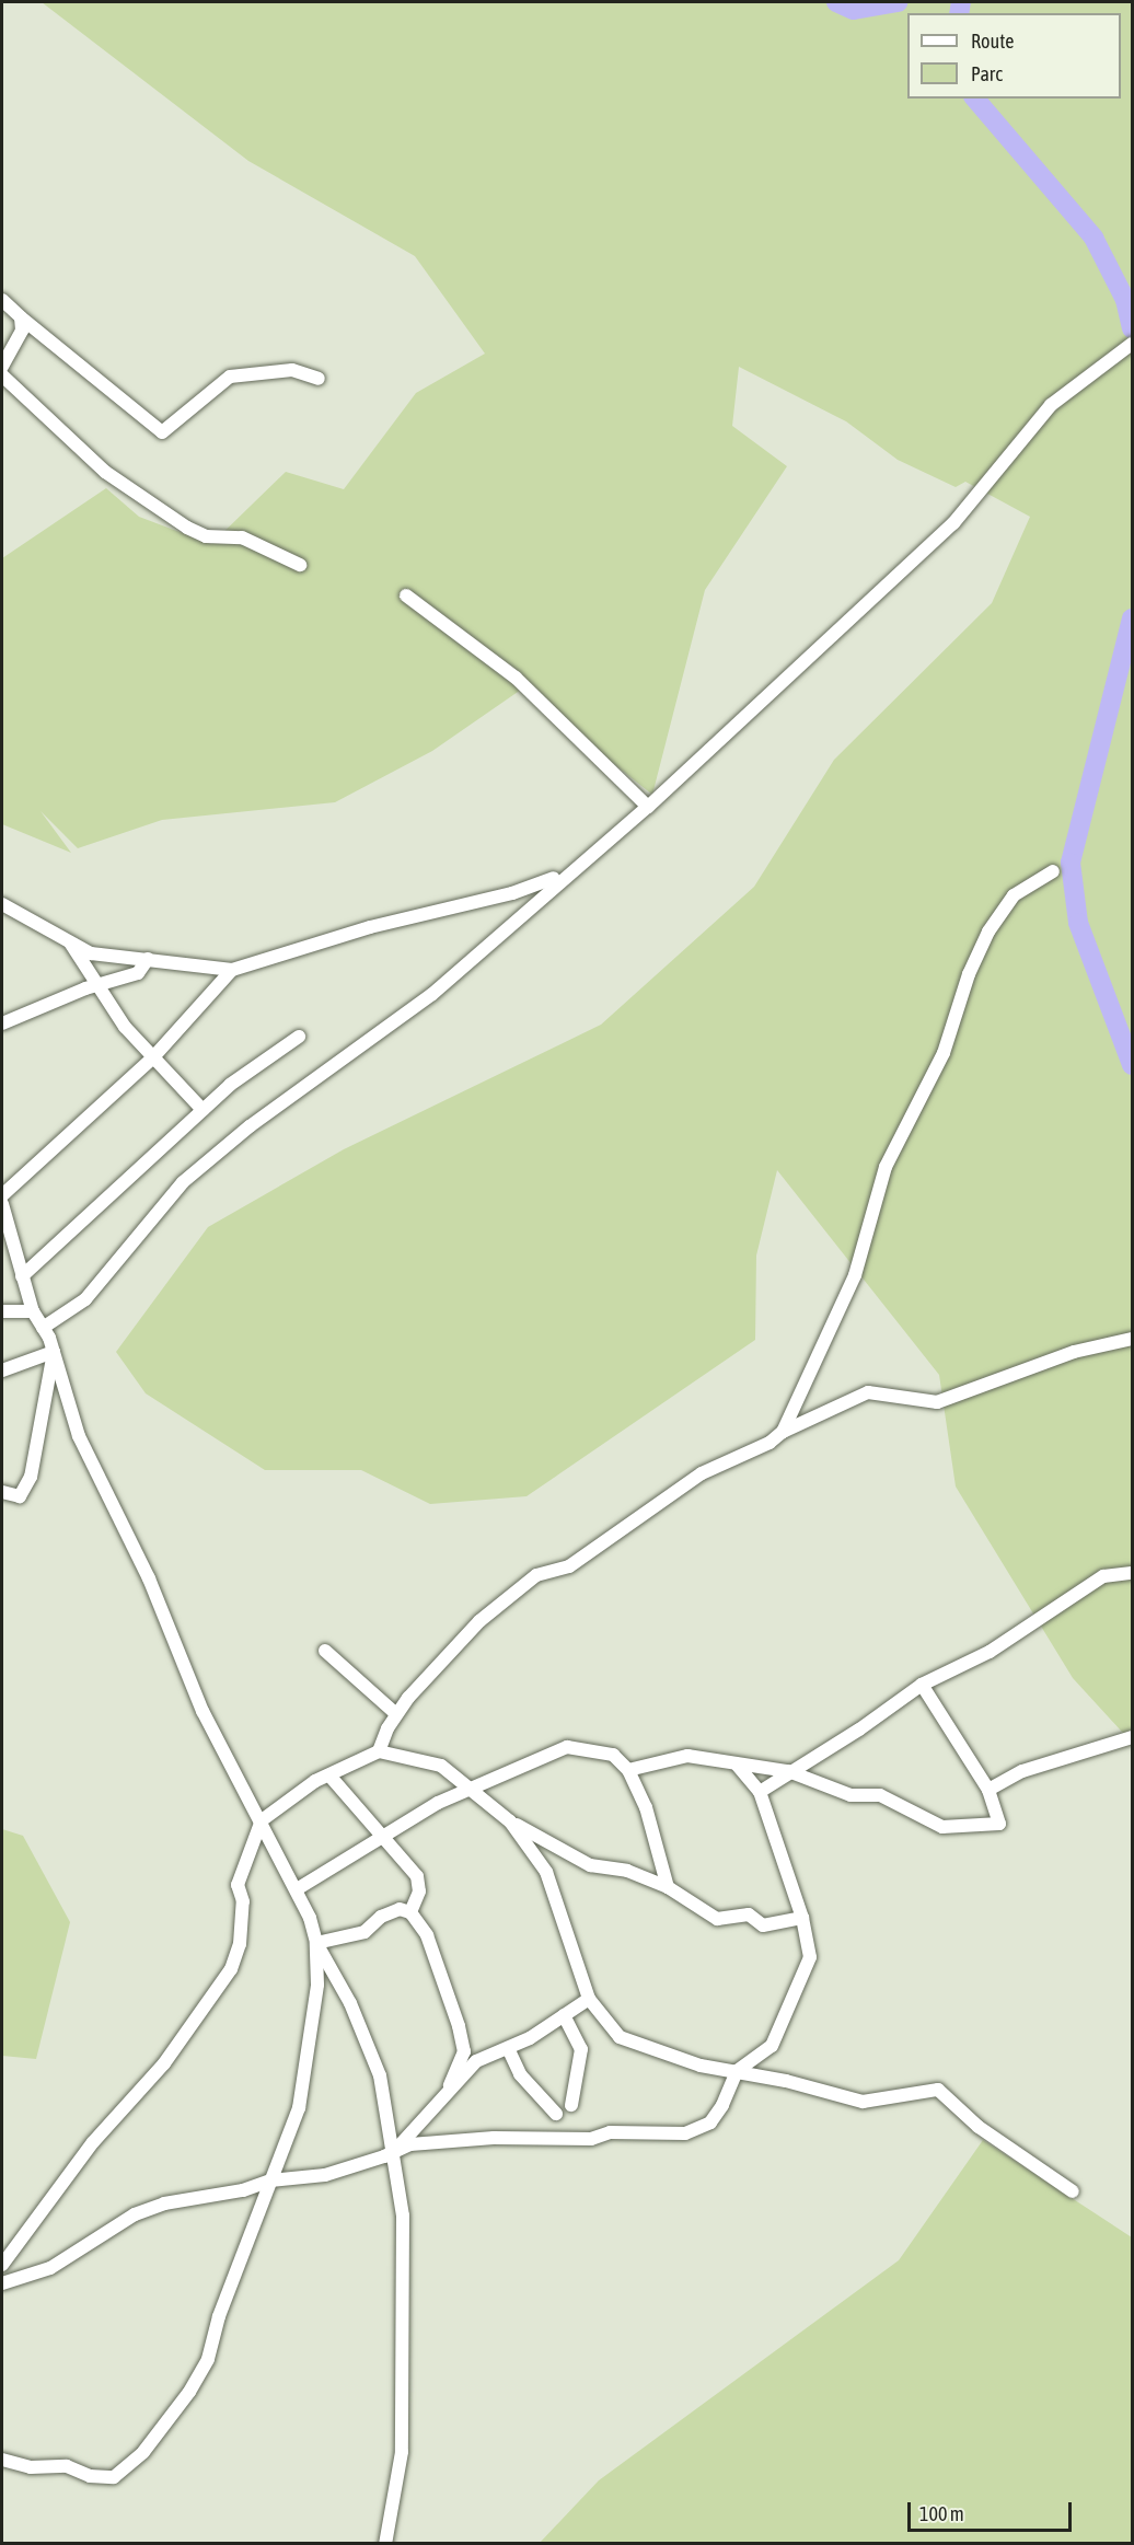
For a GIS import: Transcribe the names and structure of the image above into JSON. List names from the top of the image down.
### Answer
{
  "legend": ["Route", "Parc"],
  "scale_bar": "100 m"
}
